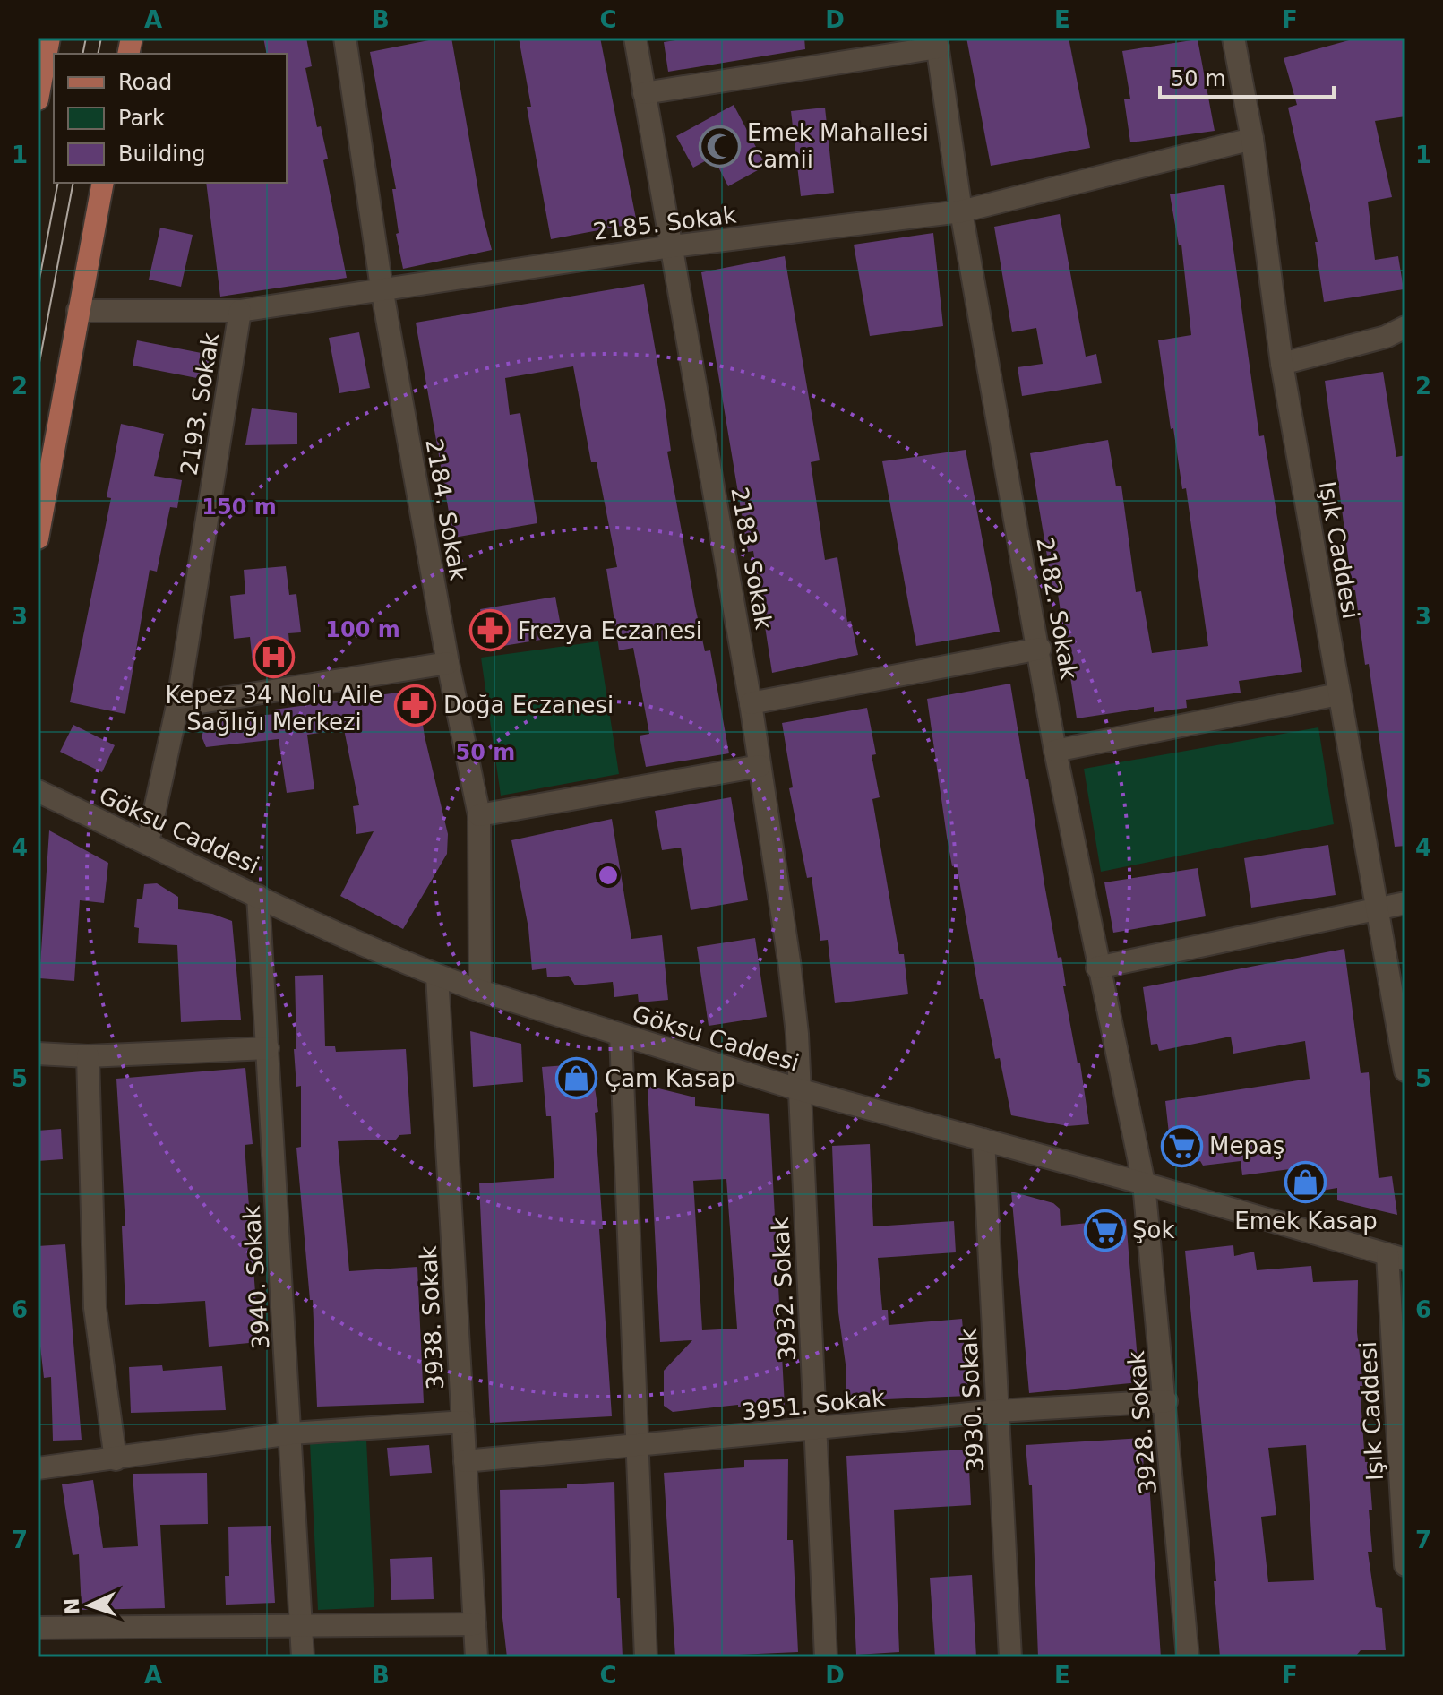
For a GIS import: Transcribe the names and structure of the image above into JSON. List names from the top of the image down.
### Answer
{
  "streets": {
    "street": [
      "2185. Sokak",
      "2193. Sokak",
      "2184. Sokak",
      "Işık Caddesi",
      "2183. Sokak",
      "2182. Sokak",
      "Göksu Caddesi",
      "3940. Sokak",
      "3932. Sokak",
      "3938. Sokak",
      "3930. Sokak",
      "3951. Sokak",
      "3928. Sokak"
    ]
  },
  "crossings": [
    ["2185. Sokak", "2193. Sokak"],
    ["2185. Sokak", "2184. Sokak"],
    ["2185. Sokak", "Işık Caddesi"],
    ["2185. Sokak", "2183. Sokak"],
    ["2185. Sokak", "2182. Sokak"],
    ["2193. Sokak", "Göksu Caddesi"],
    ["2184. Sokak", "Göksu Caddesi"],
    ["Işık Caddesi", "Göksu Caddesi"],
    ["2183. Sokak", "Göksu Caddesi"],
    ["2183. Sokak", "3932. Sokak"],
    ["2182. Sokak", "Göksu Caddesi"],
    ["2182. Sokak", "3928. Sokak"],
    ["Göksu Caddesi", "3940. Sokak"],
    ["Göksu Caddesi", "3932. Sokak"],
    ["Göksu Caddesi", "3938. Sokak"],
    ["Göksu Caddesi", "3930. Sokak"],
    ["Göksu Caddesi", "3928. Sokak"],
    ["3932. Sokak", "3951. Sokak"],
    ["3938. Sokak", "3951. Sokak"],
    ["3930. Sokak", "3951. Sokak"],
    ["3951. Sokak", "3928. Sokak"]
  ],
  "places": {
    "mosque": ["Emek Mahallesi Camii"],
    "pharmacy": ["Frezya Eczanesi", "Doğa Eczanesi"],
    "hospital": ["Kepez 34 Nolu Aile Sağlığı Merkezi"],
    "shop": ["Çam Kasap", "Emek Kasap"],
    "supermarket": ["Mepaş", "Şok"]
  },
  "legend": ["Road", "Park", "Building"],
  "scale_bar": "50 m",
  "north": "left",
  "grid": {
    "columns": [
      "A",
      "B",
      "C",
      "D",
      "E",
      "F"
    ],
    "rows": [
      "1",
      "2",
      "3",
      "4",
      "5",
      "6",
      "7"
    ]
  },
  "rings": ["150 m", "100 m", "50 m"]
}
